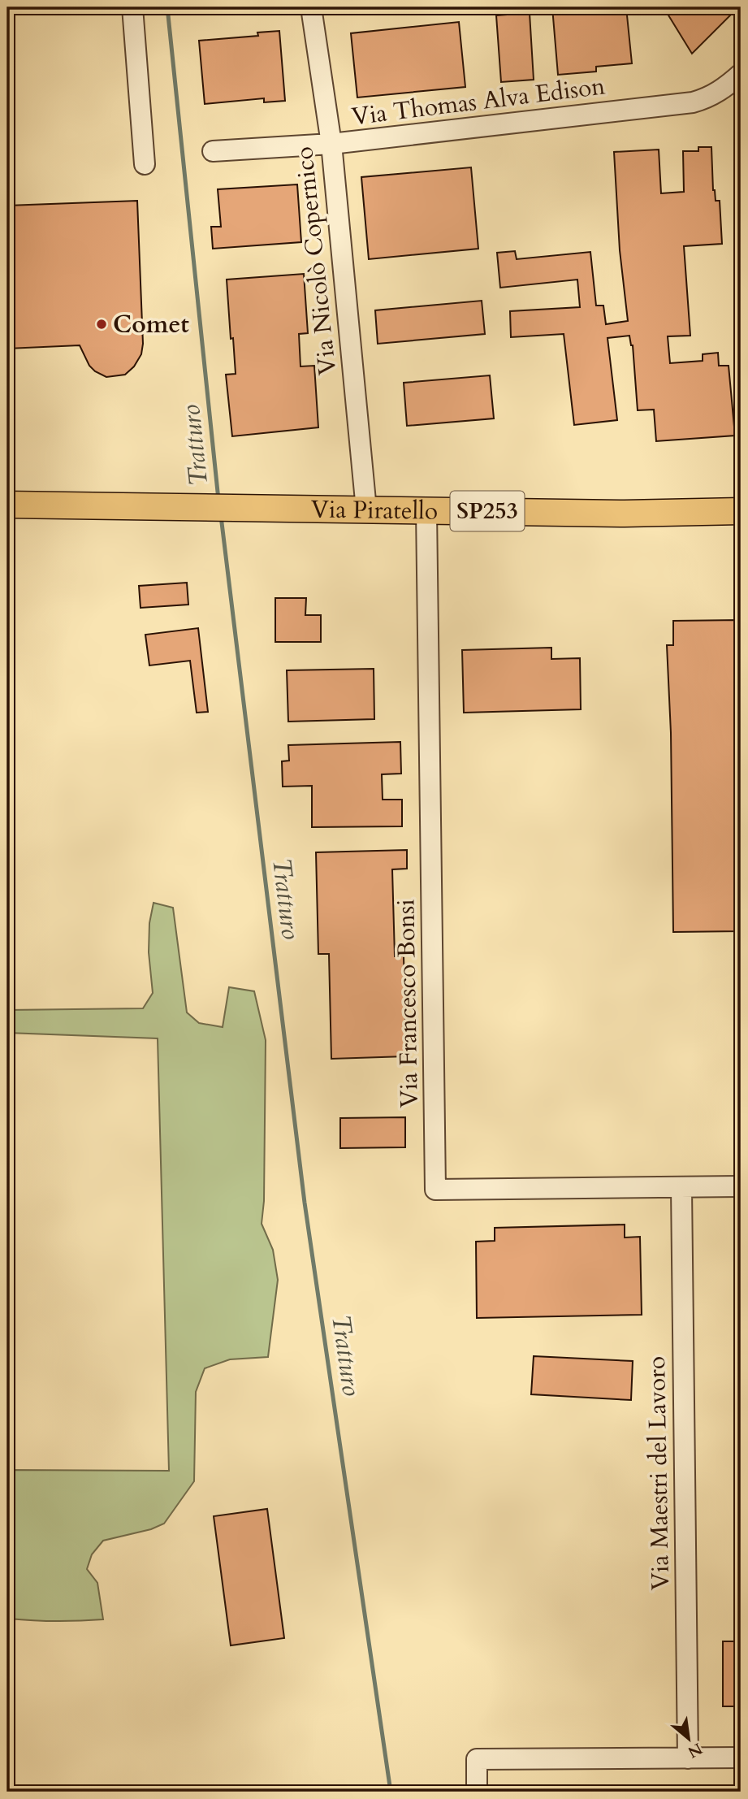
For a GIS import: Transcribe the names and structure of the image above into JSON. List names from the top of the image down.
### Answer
{
  "streets": {
    "main road": ["Via Piratello", "SP253"],
    "street": [
      "Via Thomas Alva Edison",
      "Via Nicolò Copernico",
      "Via Francesco Bonsi",
      "Via Maestri del Lavoro"
    ]
  },
  "crossings": [
    ["Via Thomas Alva Edison", "Via Nicolò Copernico"],
    ["Via Nicolò Copernico", "Via Piratello"],
    ["Via Piratello", "Via Francesco Bonsi"],
    ["Via Francesco Bonsi", "Via Maestri del Lavoro"]
  ],
  "water": ["Tratturo"],
  "places": ["Comet"],
  "north": "bottom right"
}
